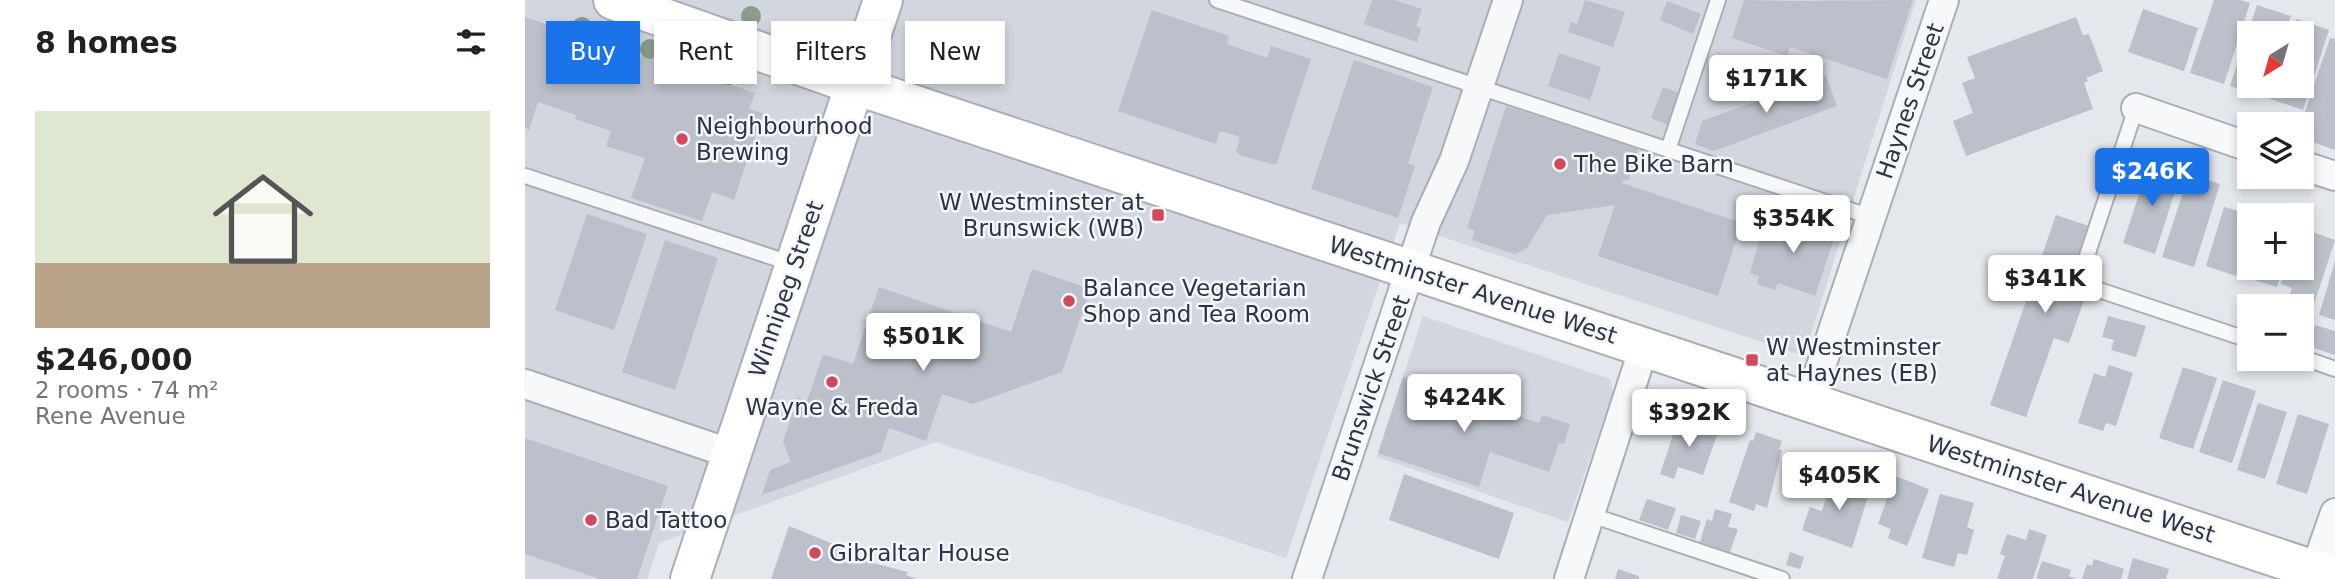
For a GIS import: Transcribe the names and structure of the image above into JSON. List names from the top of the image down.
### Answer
{
  "streets": {
    "main road": ["Winnipeg Street", "Westminster Avenue West"],
    "street": ["Haynes Street", "Brunswick Street"]
  },
  "crossings": [
    ["Haynes Street", "Westminster Avenue West"],
    ["Winnipeg Street", "Westminster Avenue West"],
    ["Westminster Avenue West", "Brunswick Street"]
  ],
  "places": {
    "other": [
      "Neighbourhood Brewing",
      "The Bike Barn",
      "Balance Vegetarian Shop and Tea Room",
      "Wayne & Freda",
      "Bad Tattoo",
      "Gibraltar House"
    ],
    "transit": ["W Westminster at Brunswick (WB)", "W Westminster at Haynes (EB)"]
  },
  "north": "bottom left",
  "page": {
    "heading": "8 homes",
    "map_buttons": ["+", "−"],
    "chip": [
      "Buy",
      "Rent",
      "Filters",
      "New"
    ],
    "price": [
      "$171K",
      "$246K",
      "$354K",
      "$341K",
      "$501K",
      "$424K",
      "$392K",
      "$405K"
    ],
    "list": [
      {
        "name": "$246,000",
        "note": "2 rooms · 74 m² · Rene Avenue"
      }
    ]
  }
}
